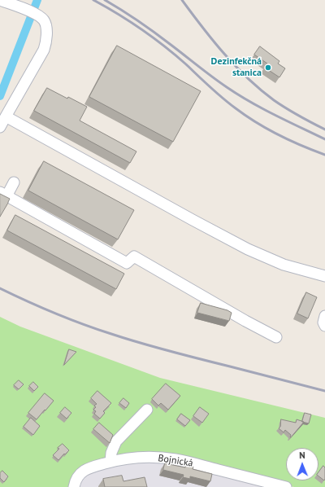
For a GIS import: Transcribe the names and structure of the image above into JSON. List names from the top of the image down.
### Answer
{
  "streets": {
    "street": ["Bojnická"]
  },
  "places": ["Dezinfekčná stanica"],
  "north": "top"
}
